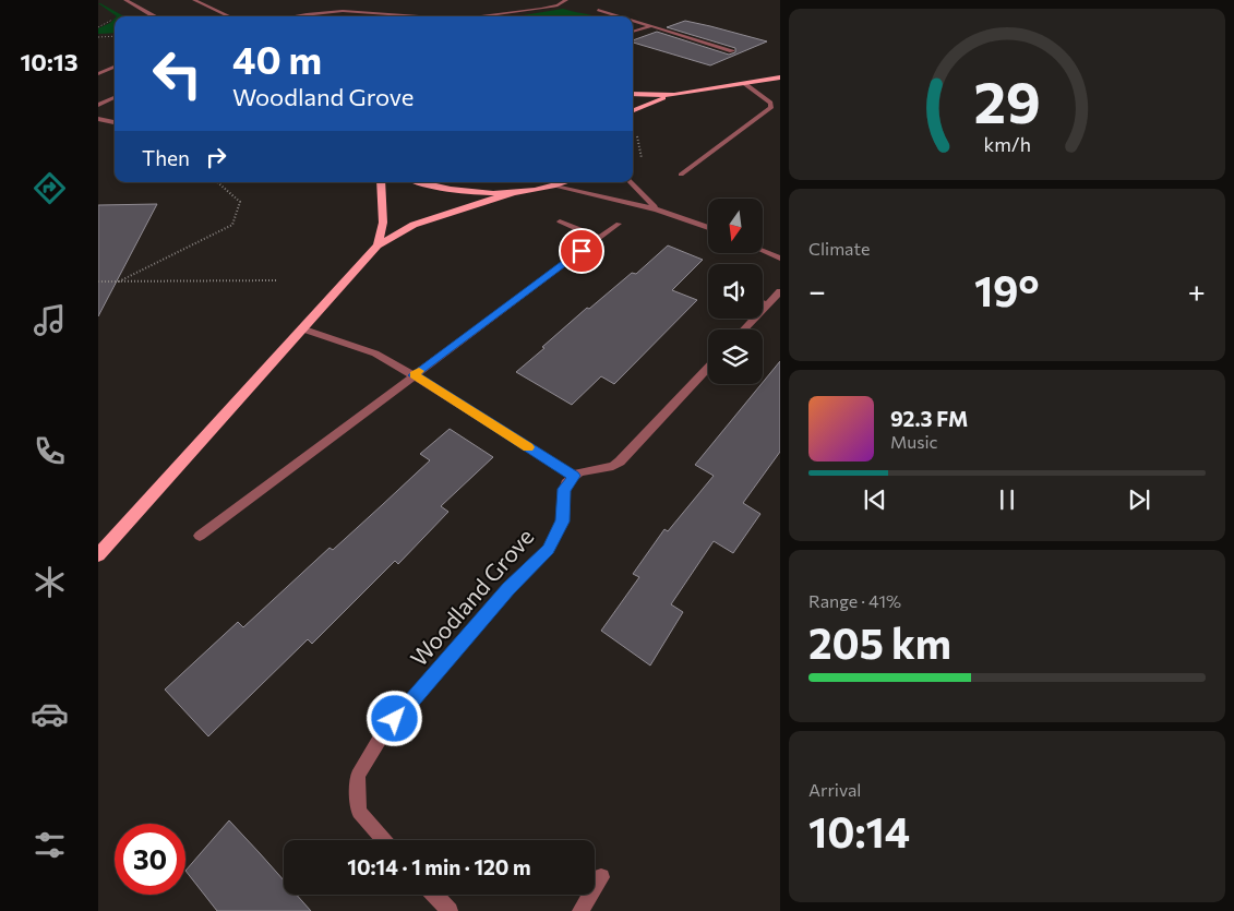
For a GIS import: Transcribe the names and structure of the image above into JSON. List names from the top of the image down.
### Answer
{
  "streets": {
    "street": ["Woodland Grove"]
  },
  "north": "bottom",
  "page": {
    "tabs": "10:13",
    "turn": ["40 m", "Woodland Grove"],
    "then": "Then",
    "tile": [
      "Climate",
      ["Range · 41%", "205 km"],
      ["Arrival", "10:14"]
    ],
    "heat": ["−", "19°", "+"],
    "song": ["92.3 FM", "Music"],
    "limit": "30",
    "trip": "10:14 · 1 min · 120 m",
    "gauge": ["29", "km/h"]
  }
}
